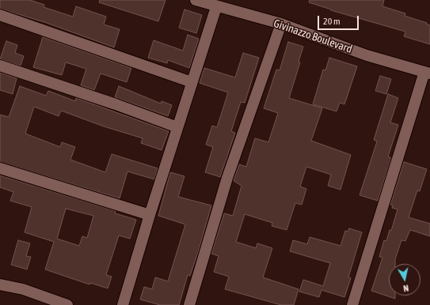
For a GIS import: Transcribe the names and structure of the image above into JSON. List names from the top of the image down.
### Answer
{
  "streets": {
    "street": ["Givinazzo Boulevard"]
  },
  "scale_bar": "20 m",
  "north": "bottom"
}
